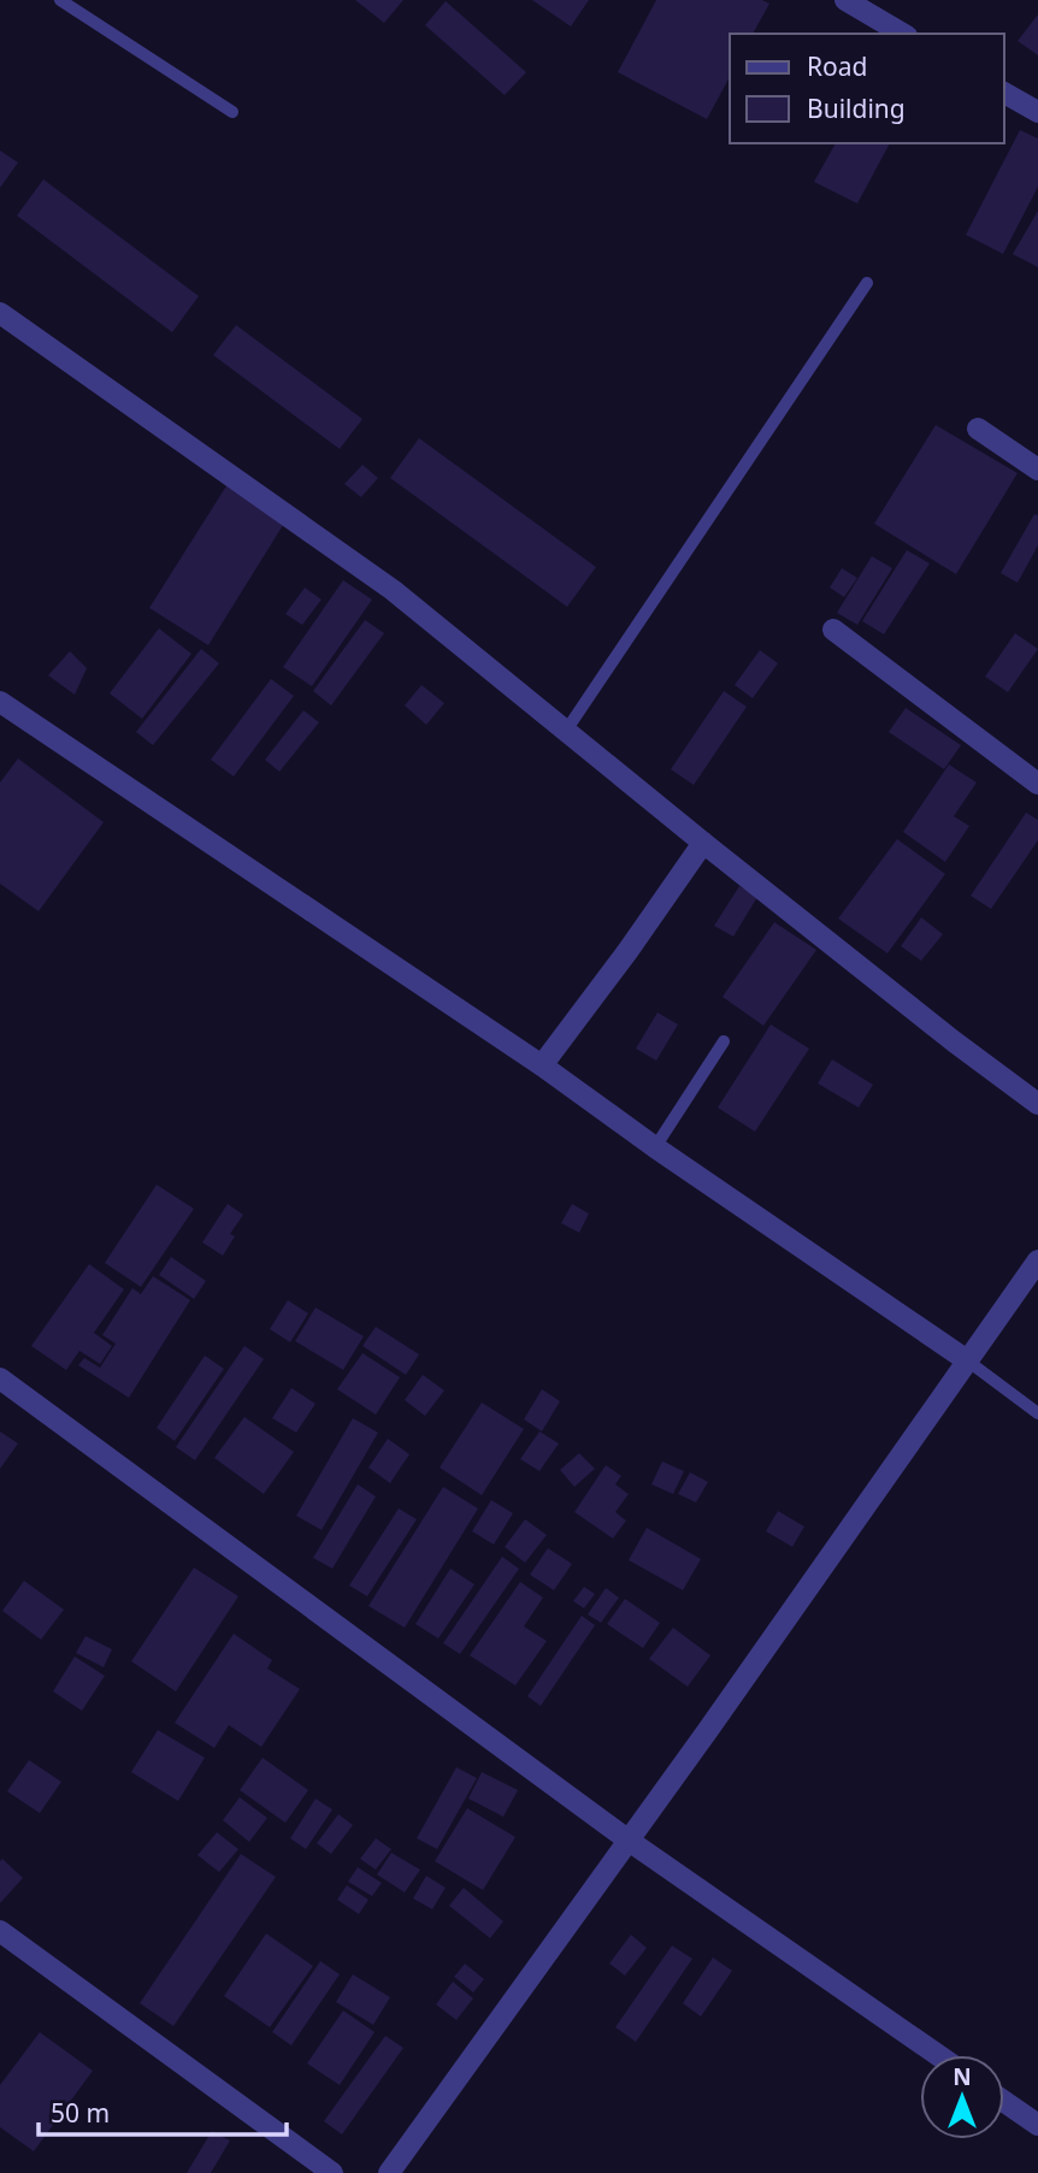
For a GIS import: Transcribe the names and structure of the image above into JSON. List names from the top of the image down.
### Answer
{
  "legend": ["Road", "Building"],
  "scale_bar": "50 m",
  "north": "top"
}
